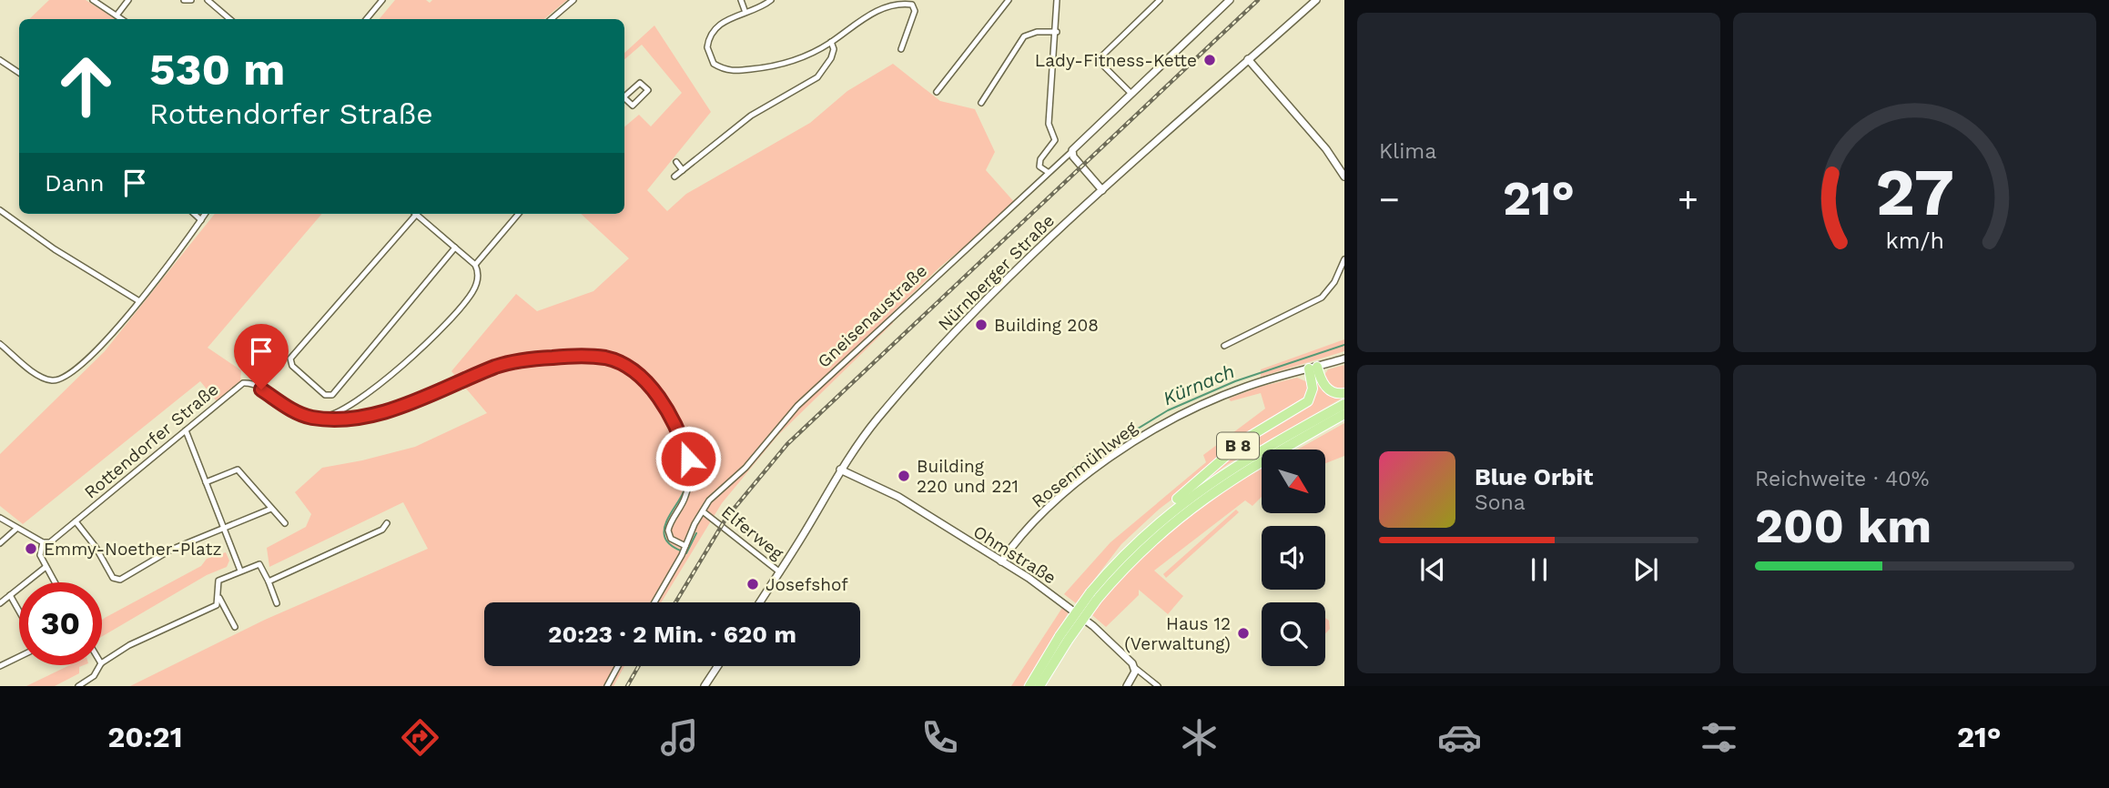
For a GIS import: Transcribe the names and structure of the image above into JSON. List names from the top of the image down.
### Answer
{
  "streets": {
    "highway": ["B 8"],
    "street": [
      "Nürnberger Straße",
      "Gneisenaustraße",
      "Rottendorfer Straße",
      "Rosenmühlweg",
      "Elferweg",
      "Ohmstraße"
    ]
  },
  "crossings": [
    ["Nürnberger Straße", "Elferweg"],
    ["Nürnberger Straße", "Ohmstraße"],
    ["Gneisenaustraße", "Elferweg"],
    ["B 8", "Rosenmühlweg"],
    ["Rosenmühlweg", "Ohmstraße"]
  ],
  "water": ["Kürnach"],
  "places": [
    "Lady-Fitness-Kette",
    "Building 208",
    "Building 220 und 221",
    "Emmy-Noether-Platz",
    "Josefshof",
    "Haus 12 (Verwaltung)"
  ],
  "north": "bottom right",
  "page": {
    "tile": [
      "Klima",
      ["Reichweite · 40%", "200 km"]
    ],
    "turn": ["530 m", "Rottendorfer Straße"],
    "then": "Dann",
    "heat": ["−", "21°", "+"],
    "song": ["Blue Orbit", "Sona"],
    "limit": "30",
    "trip": "20:23 · 2 Min. · 620 m",
    "tabs": ["20:21", "21°"],
    "gauge": ["27", "km/h"]
  }
}
